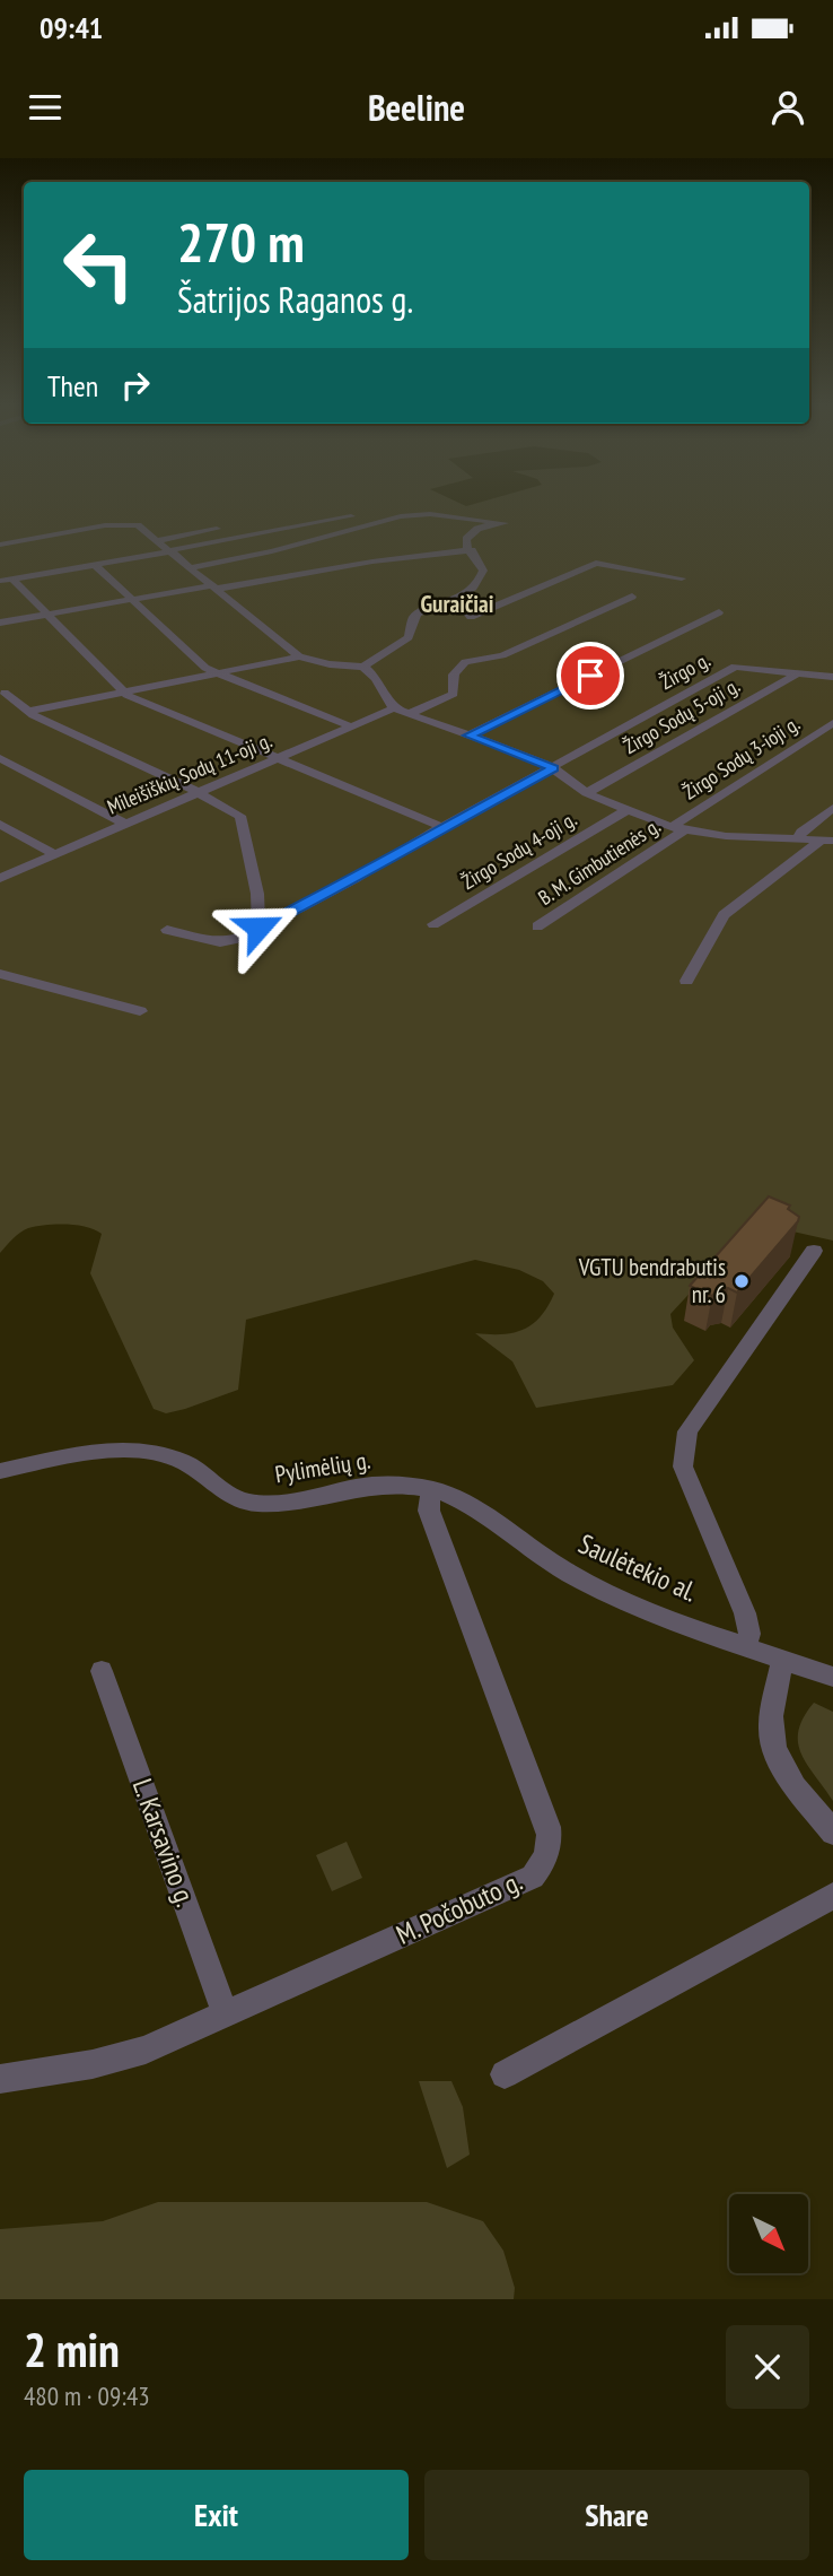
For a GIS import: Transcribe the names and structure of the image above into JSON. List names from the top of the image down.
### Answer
{
  "streets": {
    "street": [
      "Žirgo g.",
      "Žirgo Sodų 5-oji g.",
      "Žirgo Sodų 3-ioji g.",
      "Mileišiškių Sodų 11-oji g.",
      "Žirgo Sodų 4-oji g.",
      "B. M. Gimbutienės g.",
      "Pylimėlių g.",
      "Saulėtekio al.",
      "L. Karsavino g.",
      "M. Počobuto g."
    ]
  },
  "crossings": [
    ["Žirgo g.", "Žirgo Sodų 5-oji g."],
    ["Žirgo Sodų 3-ioji g.", "B. M. Gimbutienės g."],
    ["Pylimėlių g.", "Saulėtekio al."],
    ["Pylimėlių g.", "M. Počobuto g."],
    ["Saulėtekio al.", "M. Počobuto g."],
    ["L. Karsavino g.", "M. Počobuto g."]
  ],
  "districts": ["Guraičiai"],
  "places": ["VGTU bendrabutis nr. 6"],
  "north": "bottom right",
  "page": {
    "status": "09:41",
    "header": "Beeline",
    "turn": ["270 m", "Šatrijos Raganos g."],
    "then": "Then",
    "heading": ["2 min", "480 m · 09:43"],
    "buttons": ["Exit", "Share"]
  }
}
